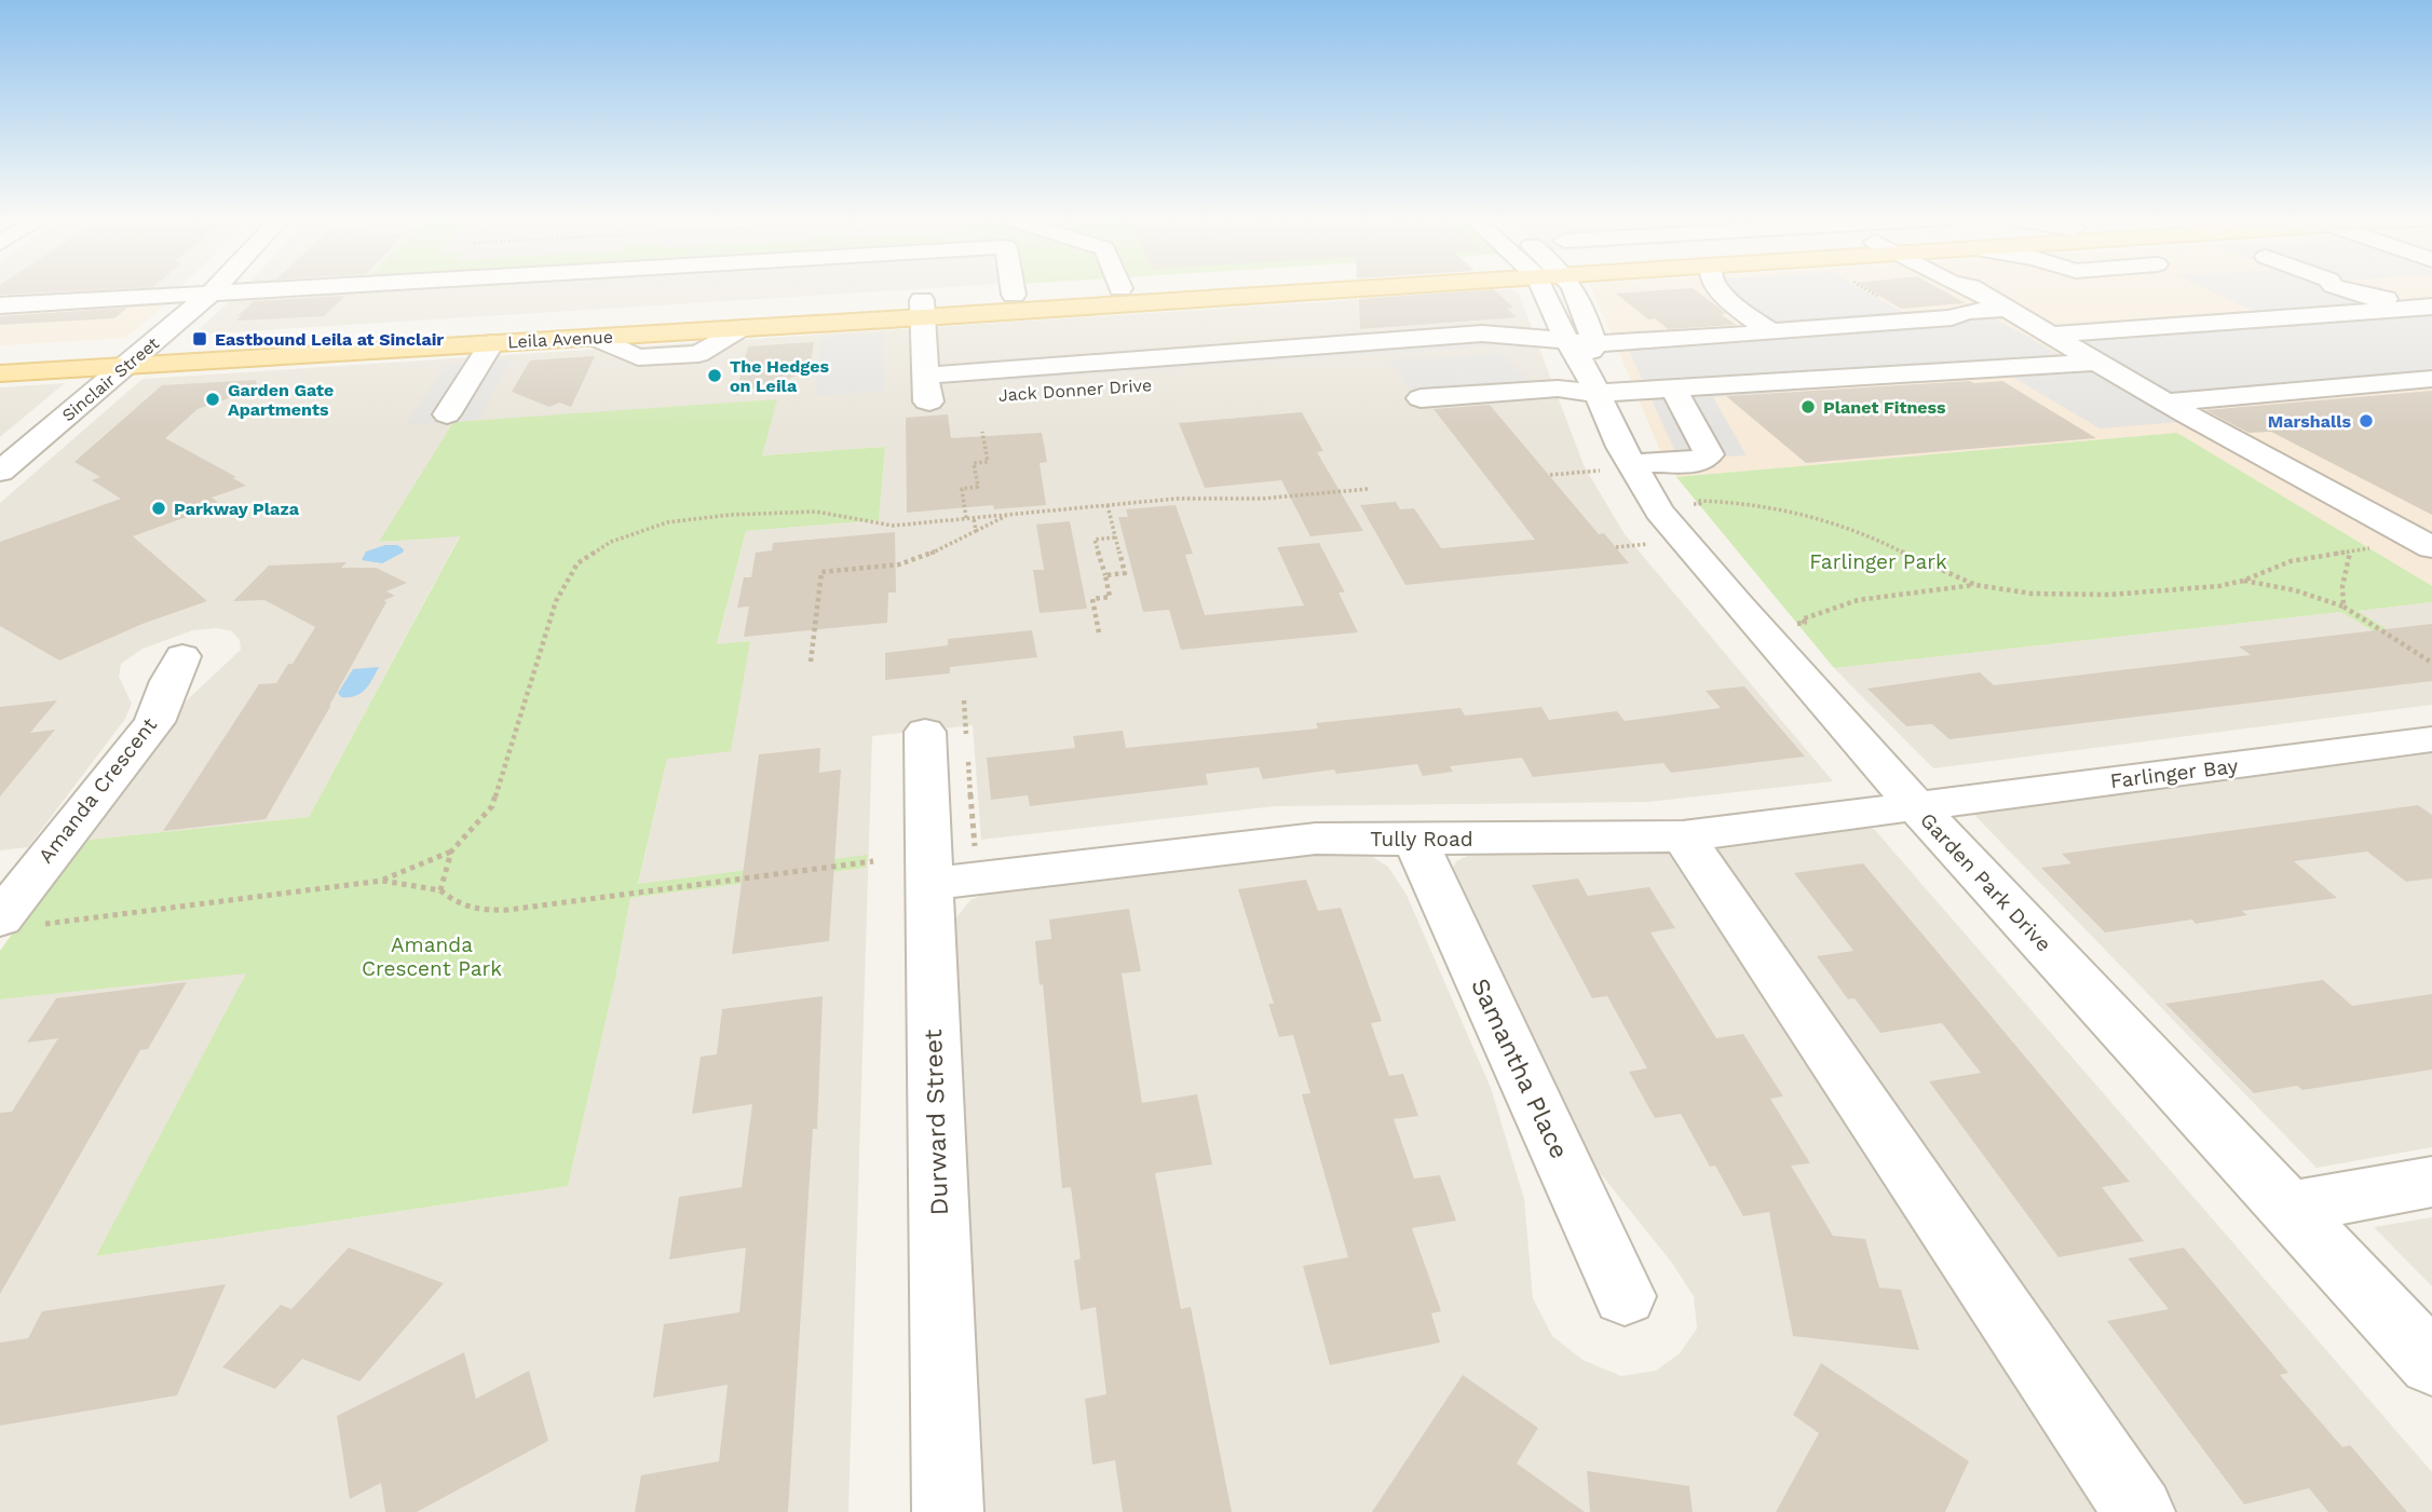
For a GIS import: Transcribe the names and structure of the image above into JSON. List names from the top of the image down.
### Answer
{
  "streets": {
    "main road": ["Leila Avenue"],
    "street": [
      "Sinclair Street",
      "Jack Donner Drive",
      "Farlinger Bay",
      "Amanda Crescent",
      "Tully Road",
      "Garden Park Drive",
      "Samantha Place",
      "Durward Street"
    ]
  },
  "crossings": [
    ["Leila Avenue", "Sinclair Street"],
    ["Farlinger Bay", "Tully Road"],
    ["Farlinger Bay", "Garden Park Drive"],
    ["Tully Road", "Garden Park Drive"],
    ["Tully Road", "Samantha Place"],
    ["Tully Road", "Durward Street"]
  ],
  "parks": ["Farlinger Park", "Amanda Crescent Park"],
  "places": {
    "transit": ["Eastbound Leila at Sinclair"],
    "other": [
      "The Hedges on Leila",
      "Garden Gate Apartments",
      "Planet Fitness",
      "Marshalls",
      "Parkway Plaza"
    ]
  }
}
